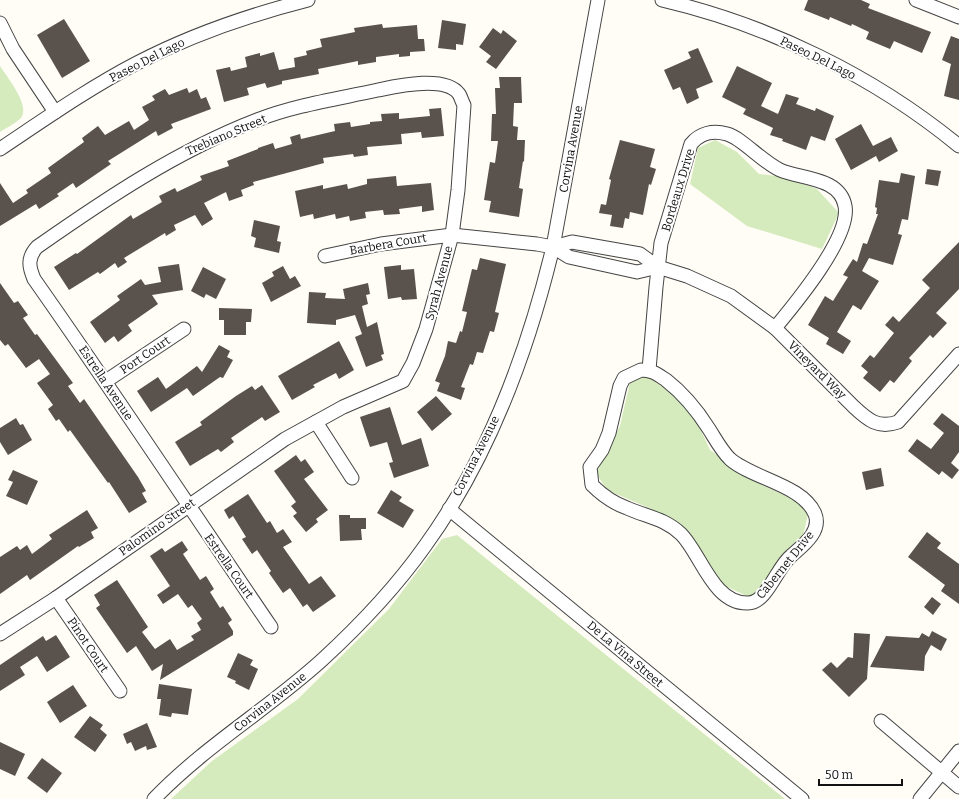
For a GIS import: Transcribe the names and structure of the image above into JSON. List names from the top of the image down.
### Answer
{
  "streets": {
    "street": [
      "Paseo Del Lago",
      "Trebiano Street",
      "Corvina Avenue",
      "Bordeaux Drive",
      "Barbera Court",
      "Syrah Avenue",
      "Port Court",
      "Vineyard Way",
      "Estrella Avenue",
      "Palomino Street",
      "Cabernet Drive",
      "Estrella Court",
      "Pinot Court",
      "De La Vina Street"
    ]
  },
  "crossings": [
    ["Trebiano Street", "Syrah Avenue"],
    ["Trebiano Street", "Estrella Avenue"],
    ["Corvina Avenue", "Barbera Court"],
    ["Corvina Avenue", "Vineyard Way"],
    ["Corvina Avenue", "De La Vina Street"],
    ["Bordeaux Drive", "Vineyard Way"],
    ["Bordeaux Drive", "Cabernet Drive"],
    ["Barbera Court", "Syrah Avenue"],
    ["Barbera Court", "Vineyard Way"],
    ["Syrah Avenue", "Palomino Street"],
    ["Port Court", "Estrella Avenue"],
    ["Estrella Avenue", "Palomino Street"],
    ["Estrella Avenue", "Estrella Court"],
    ["Palomino Street", "Estrella Court"],
    ["Palomino Street", "Pinot Court"]
  ],
  "scale_bar": "50 m"
}
